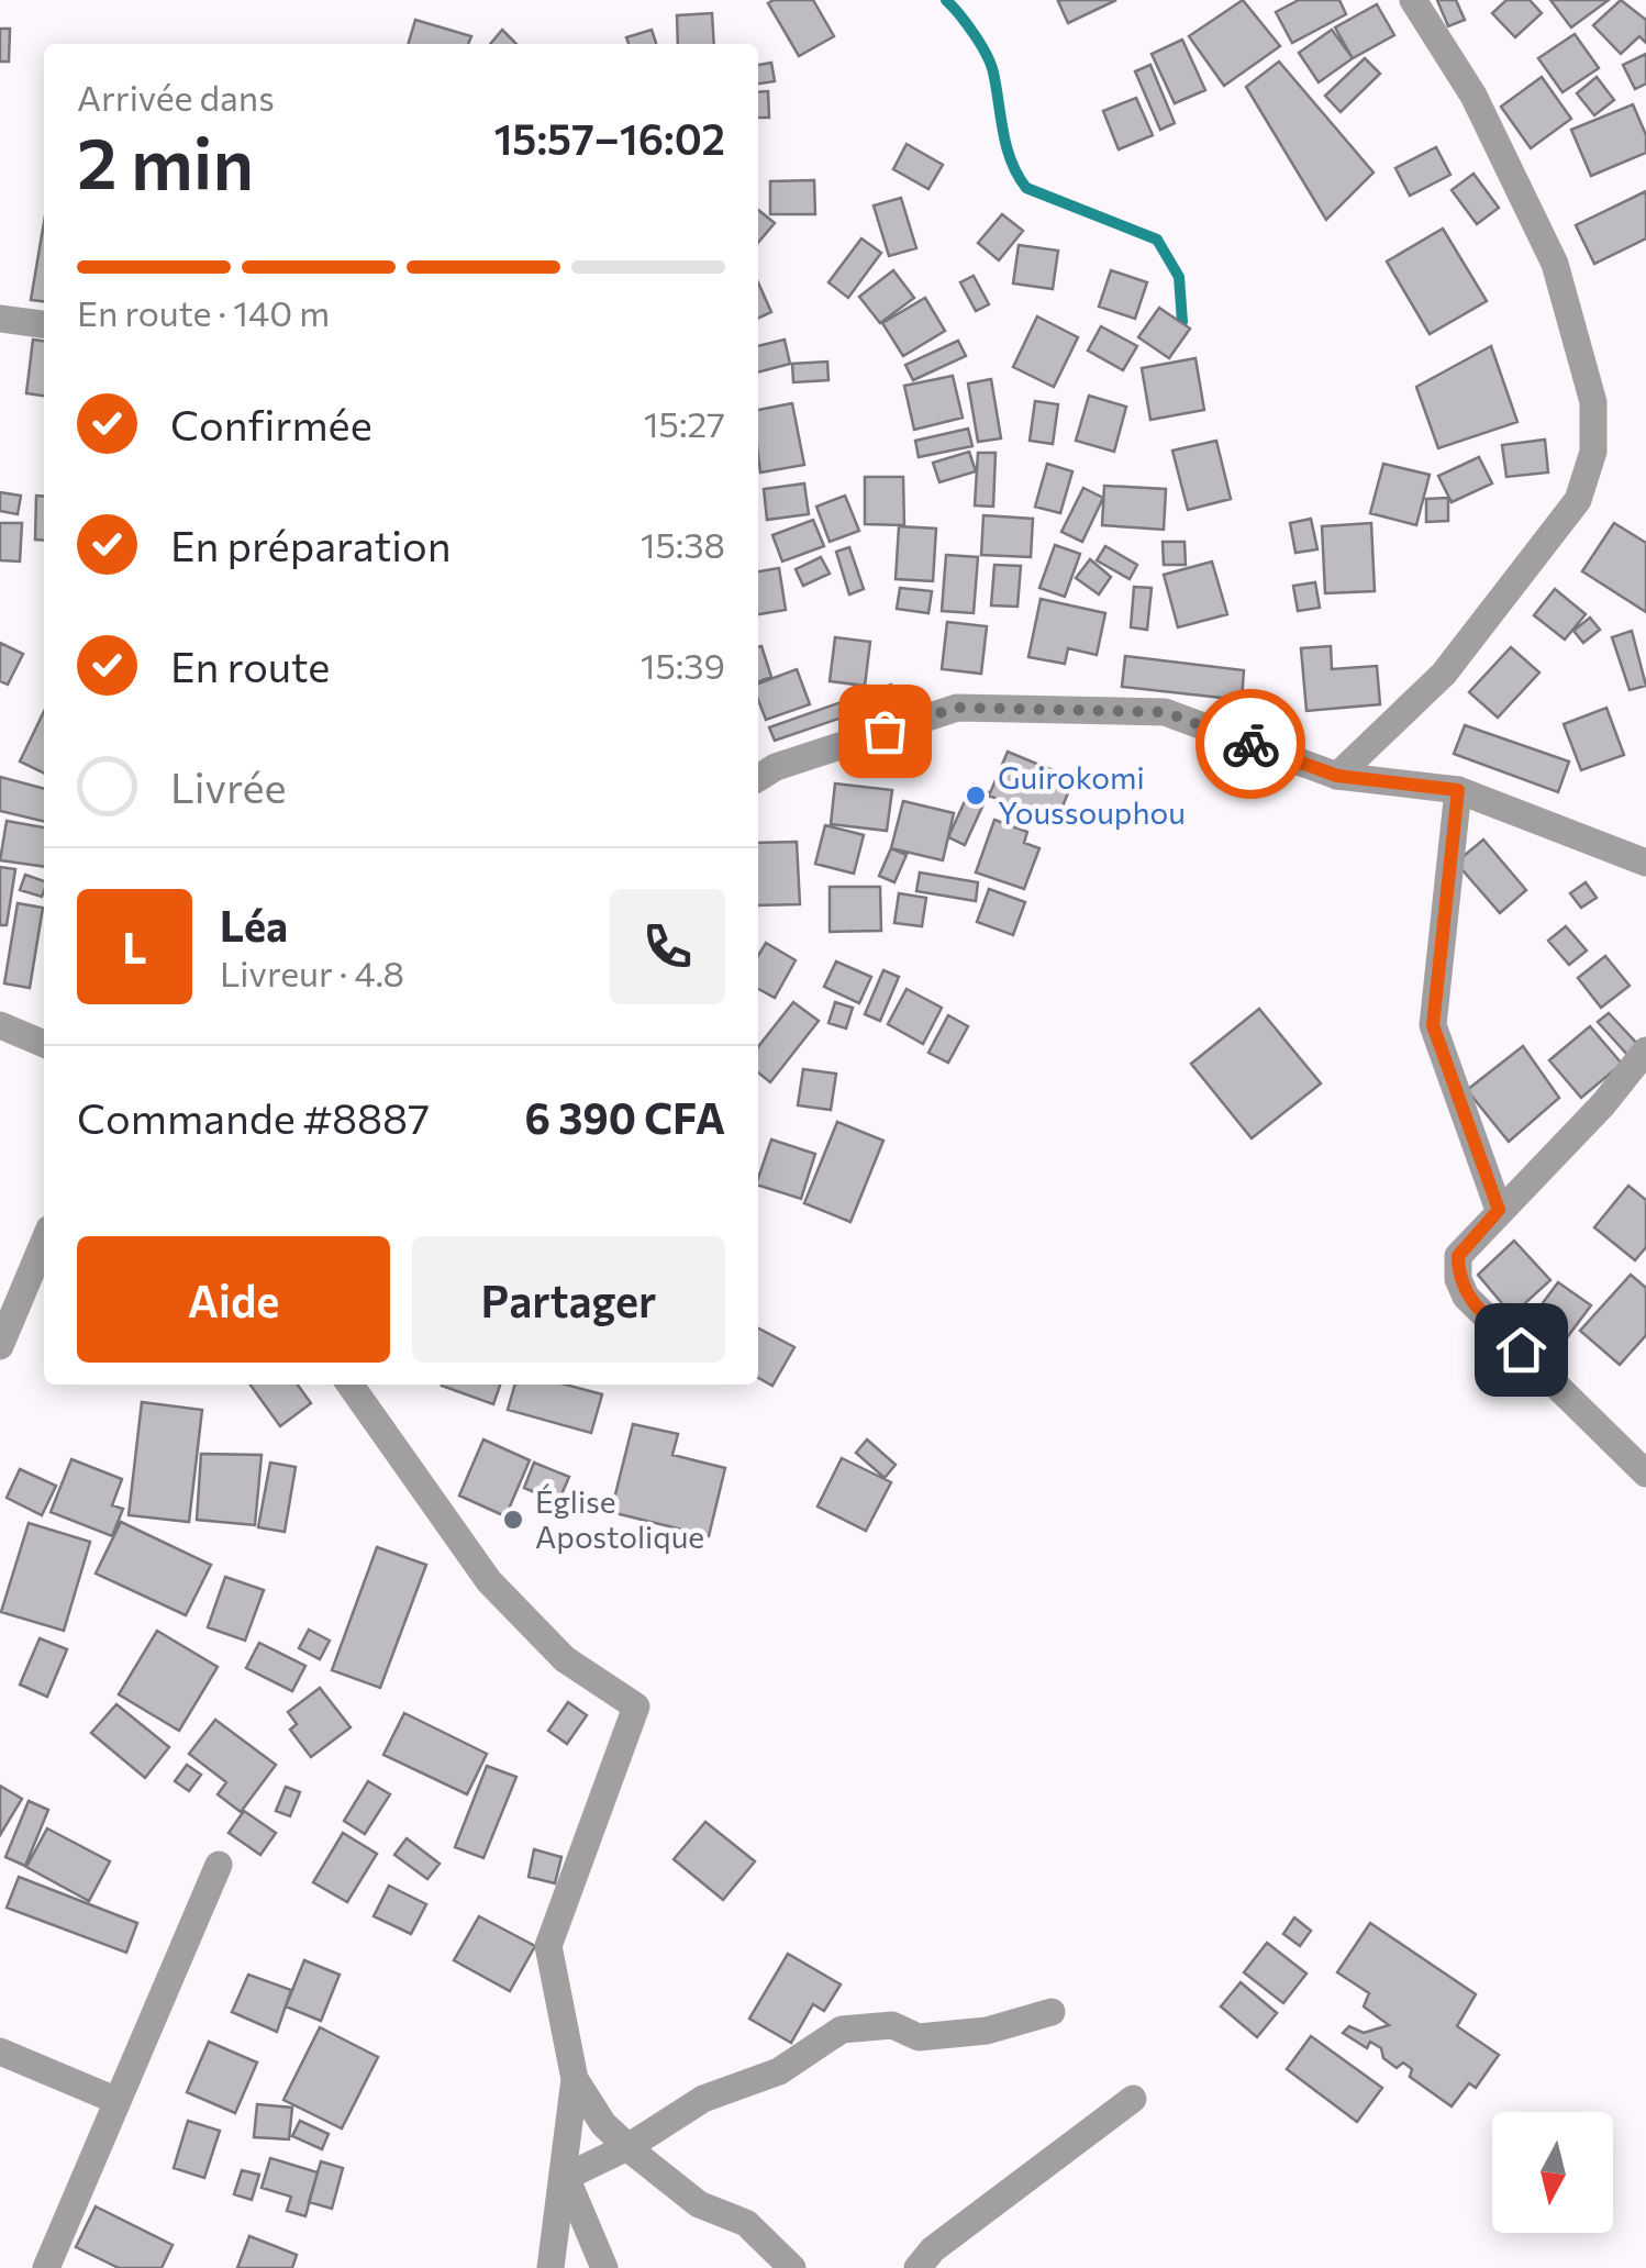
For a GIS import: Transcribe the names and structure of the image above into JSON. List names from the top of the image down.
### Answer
{
  "places": ["Guirokomi Youssouphou", "Église Apostolique"],
  "north": "bottom",
  "page": {
    "heading": ["2 min", "Arrivée dans", "15:57–16:02"],
    "panel": [
      "Léa",
      "Livreur · 4.8",
      "Commande #8887",
      "6 390 CFA"
    ],
    "bar": "En route · 140 m",
    "list": [
      ["Confirmée", "15:27"],
      ["En préparation", "15:38"],
      ["En route", "15:39"],
      "Livrée"
    ],
    "round": "L",
    "buttons": ["Aide", "Partager"]
  }
}
